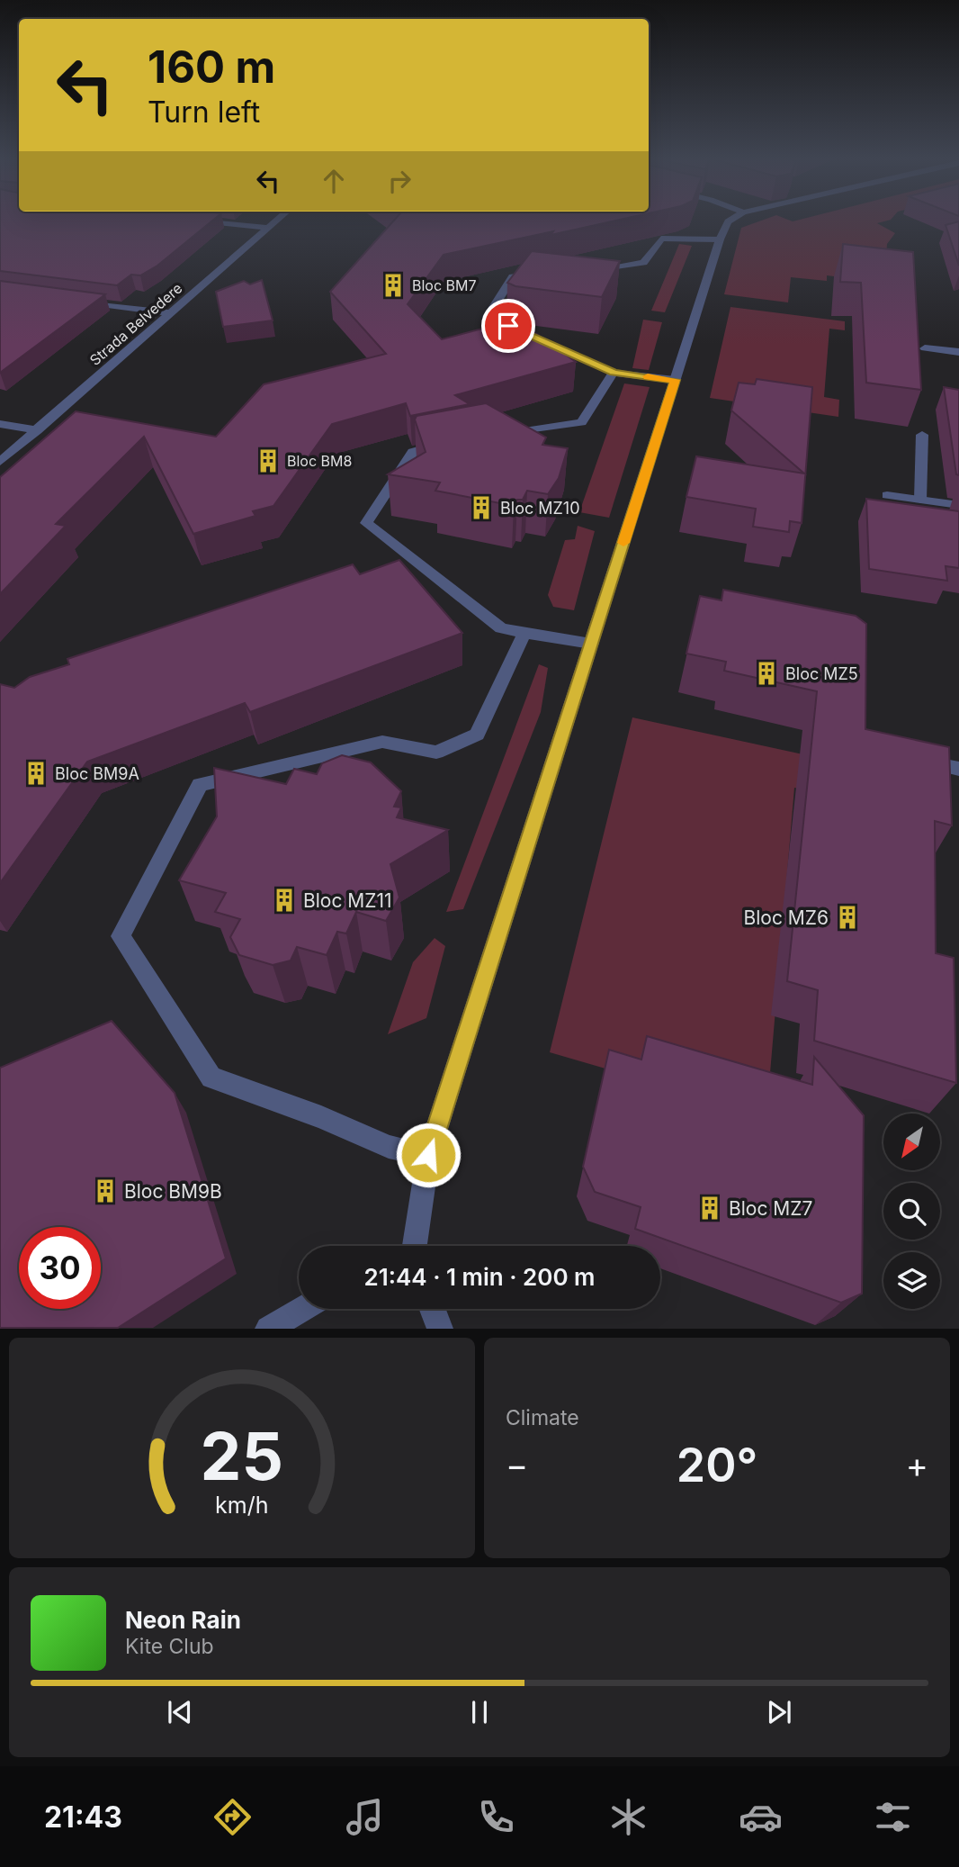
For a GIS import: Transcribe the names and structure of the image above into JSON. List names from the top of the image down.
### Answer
{
  "streets": {
    "street": ["Strada Belvedere"]
  },
  "places": {
    "building": [
      "Bloc BM7",
      "Bloc BM8",
      "Bloc MZ10",
      "Bloc MZ5",
      "Bloc BM9A",
      "Bloc MZ11",
      "Bloc MZ6",
      "Bloc BM9B",
      "Bloc MZ7"
    ]
  },
  "north": "bottom left",
  "page": {
    "turn": ["160 m", "Turn left"],
    "limit": "30",
    "trip": "21:44 · 1 min · 200 m",
    "tile": "Climate",
    "heat": ["−", "20°", "+"],
    "song": ["Neon Rain", "Kite Club"],
    "tabs": "21:43",
    "gauge": ["25", "km/h"]
  }
}
